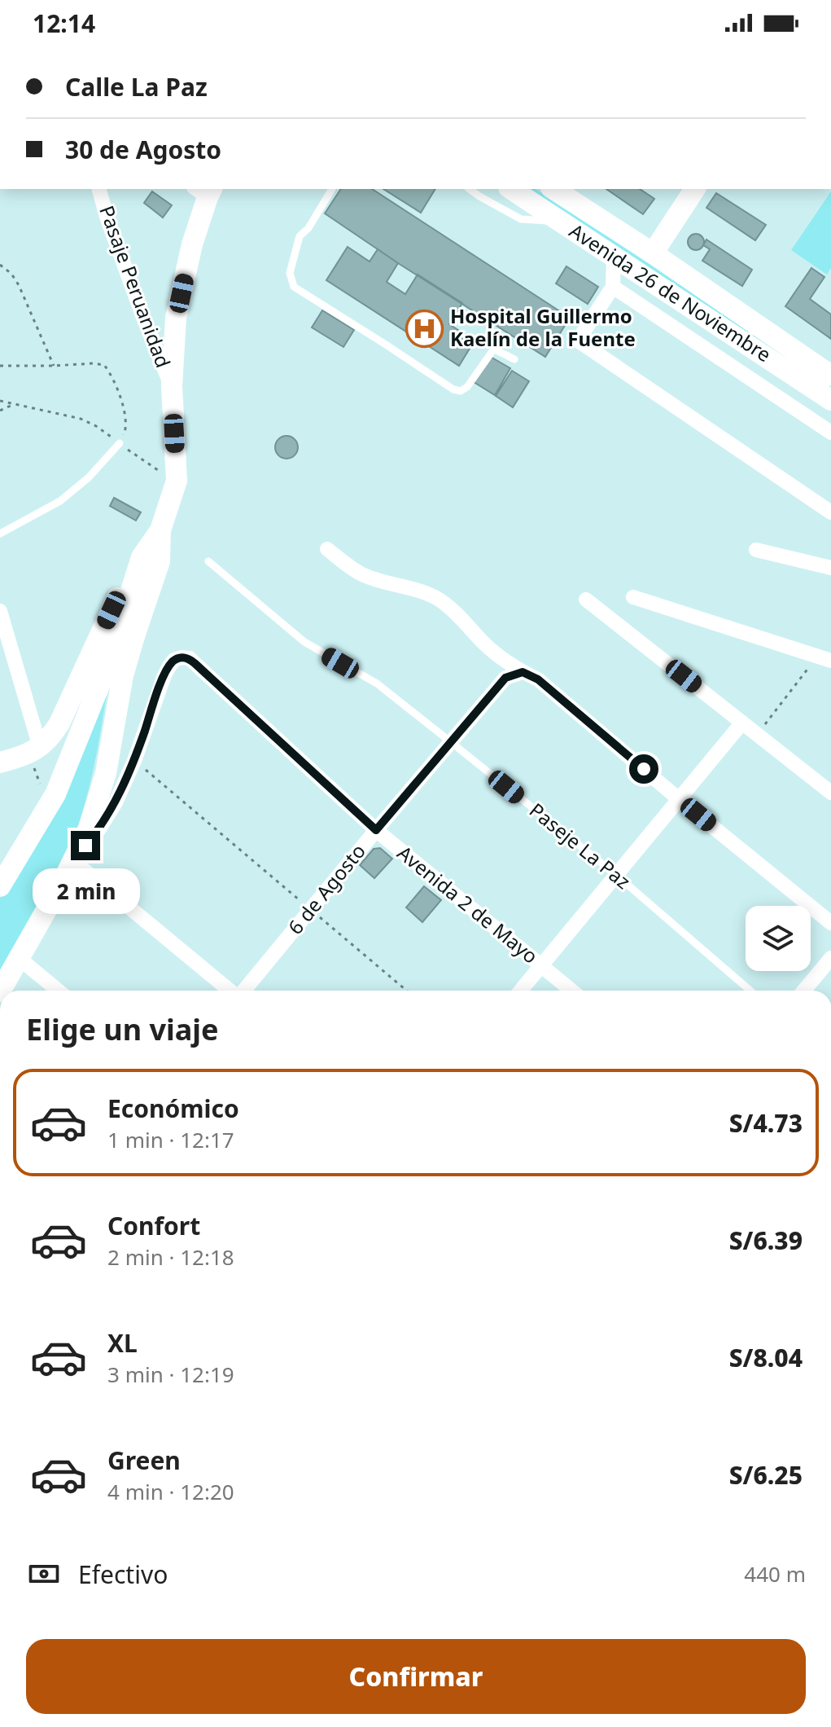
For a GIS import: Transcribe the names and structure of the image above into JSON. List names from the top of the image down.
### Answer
{
  "streets": {
    "main road": ["Avenida 26 de Noviembre"],
    "street": ["Pasaje Peruanidad", "6 de Agosto", "Avenida 2 de Mayo"],
    "lane": ["Paseje La Paz"]
  },
  "crossings": [
    ["Paseje La Paz", "6 de Agosto"],
    ["6 de Agosto", "Avenida 2 de Mayo"]
  ],
  "places": {
    "hospital": ["Hospital Guillermo Kaelín de la Fuente"]
  },
  "page": {
    "status": "12:14",
    "banner": ["Calle La Paz", "30 de Agosto"],
    "bubble": "2 min",
    "heading": "Elige un viaje",
    "list": [
      {
        "name": "Económico",
        "note": "1 min · 12:17",
        "value": "S/4.73"
      },
      {
        "name": "Confort",
        "note": "2 min · 12:18",
        "value": "S/6.39"
      },
      {
        "name": "XL",
        "note": "3 min · 12:19",
        "value": "S/8.04"
      },
      {
        "name": "Green",
        "note": "4 min · 12:20",
        "value": "S/6.25"
      }
    ],
    "pay": ["Efectivo", "440 m"],
    "buttons": "Confirmar"
  }
}
